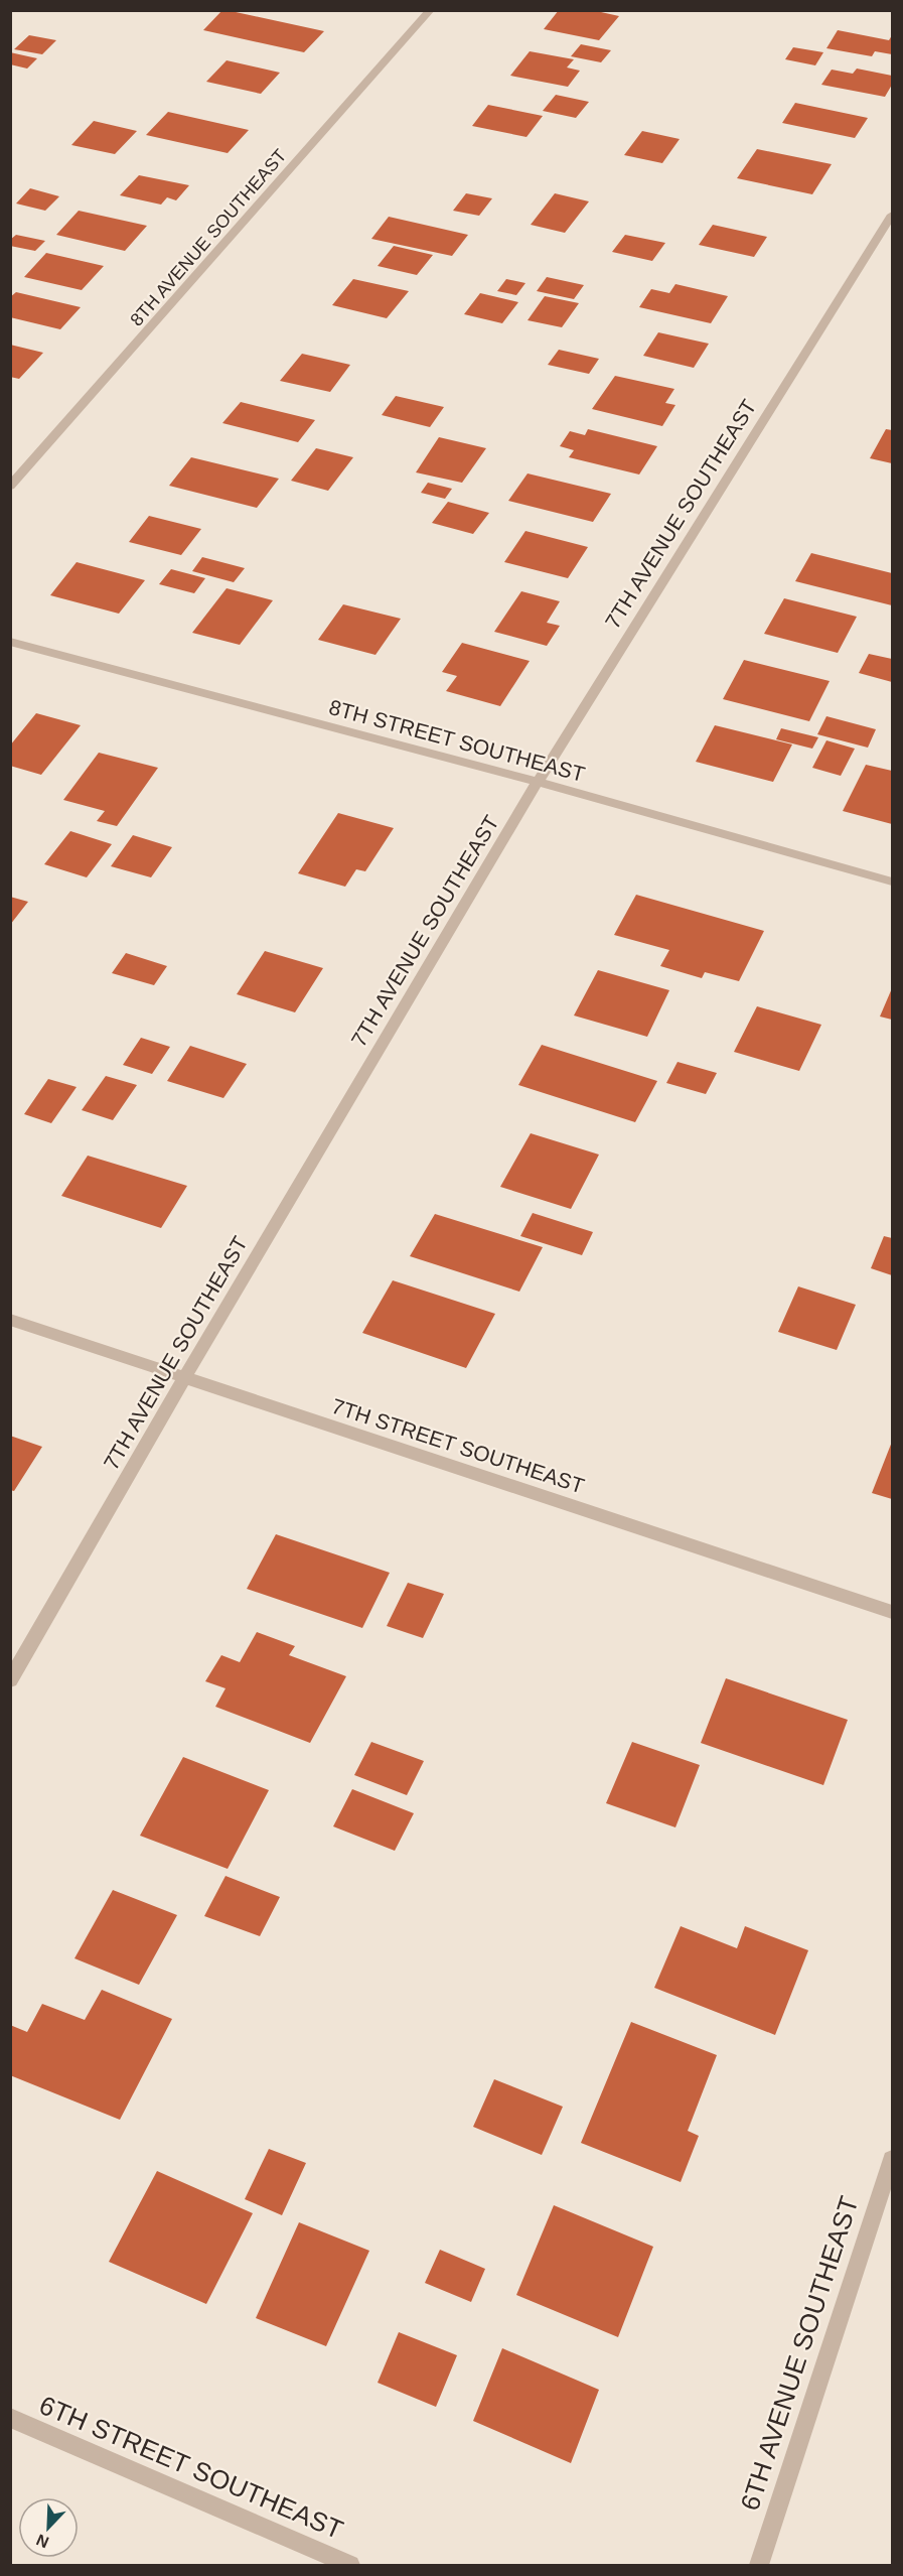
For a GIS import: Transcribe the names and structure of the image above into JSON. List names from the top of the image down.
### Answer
{
  "streets": {
    "street": [
      "8TH AVENUE SOUTHEAST",
      "7TH AVENUE SOUTHEAST",
      "8TH STREET SOUTHEAST",
      "7TH STREET SOUTHEAST",
      "6TH AVENUE SOUTHEAST",
      "6TH STREET SOUTHEAST"
    ]
  },
  "crossings": [
    ["7TH AVENUE SOUTHEAST", "8TH STREET SOUTHEAST"],
    ["7TH AVENUE SOUTHEAST", "7TH STREET SOUTHEAST"]
  ],
  "north": "bottom left"
}
